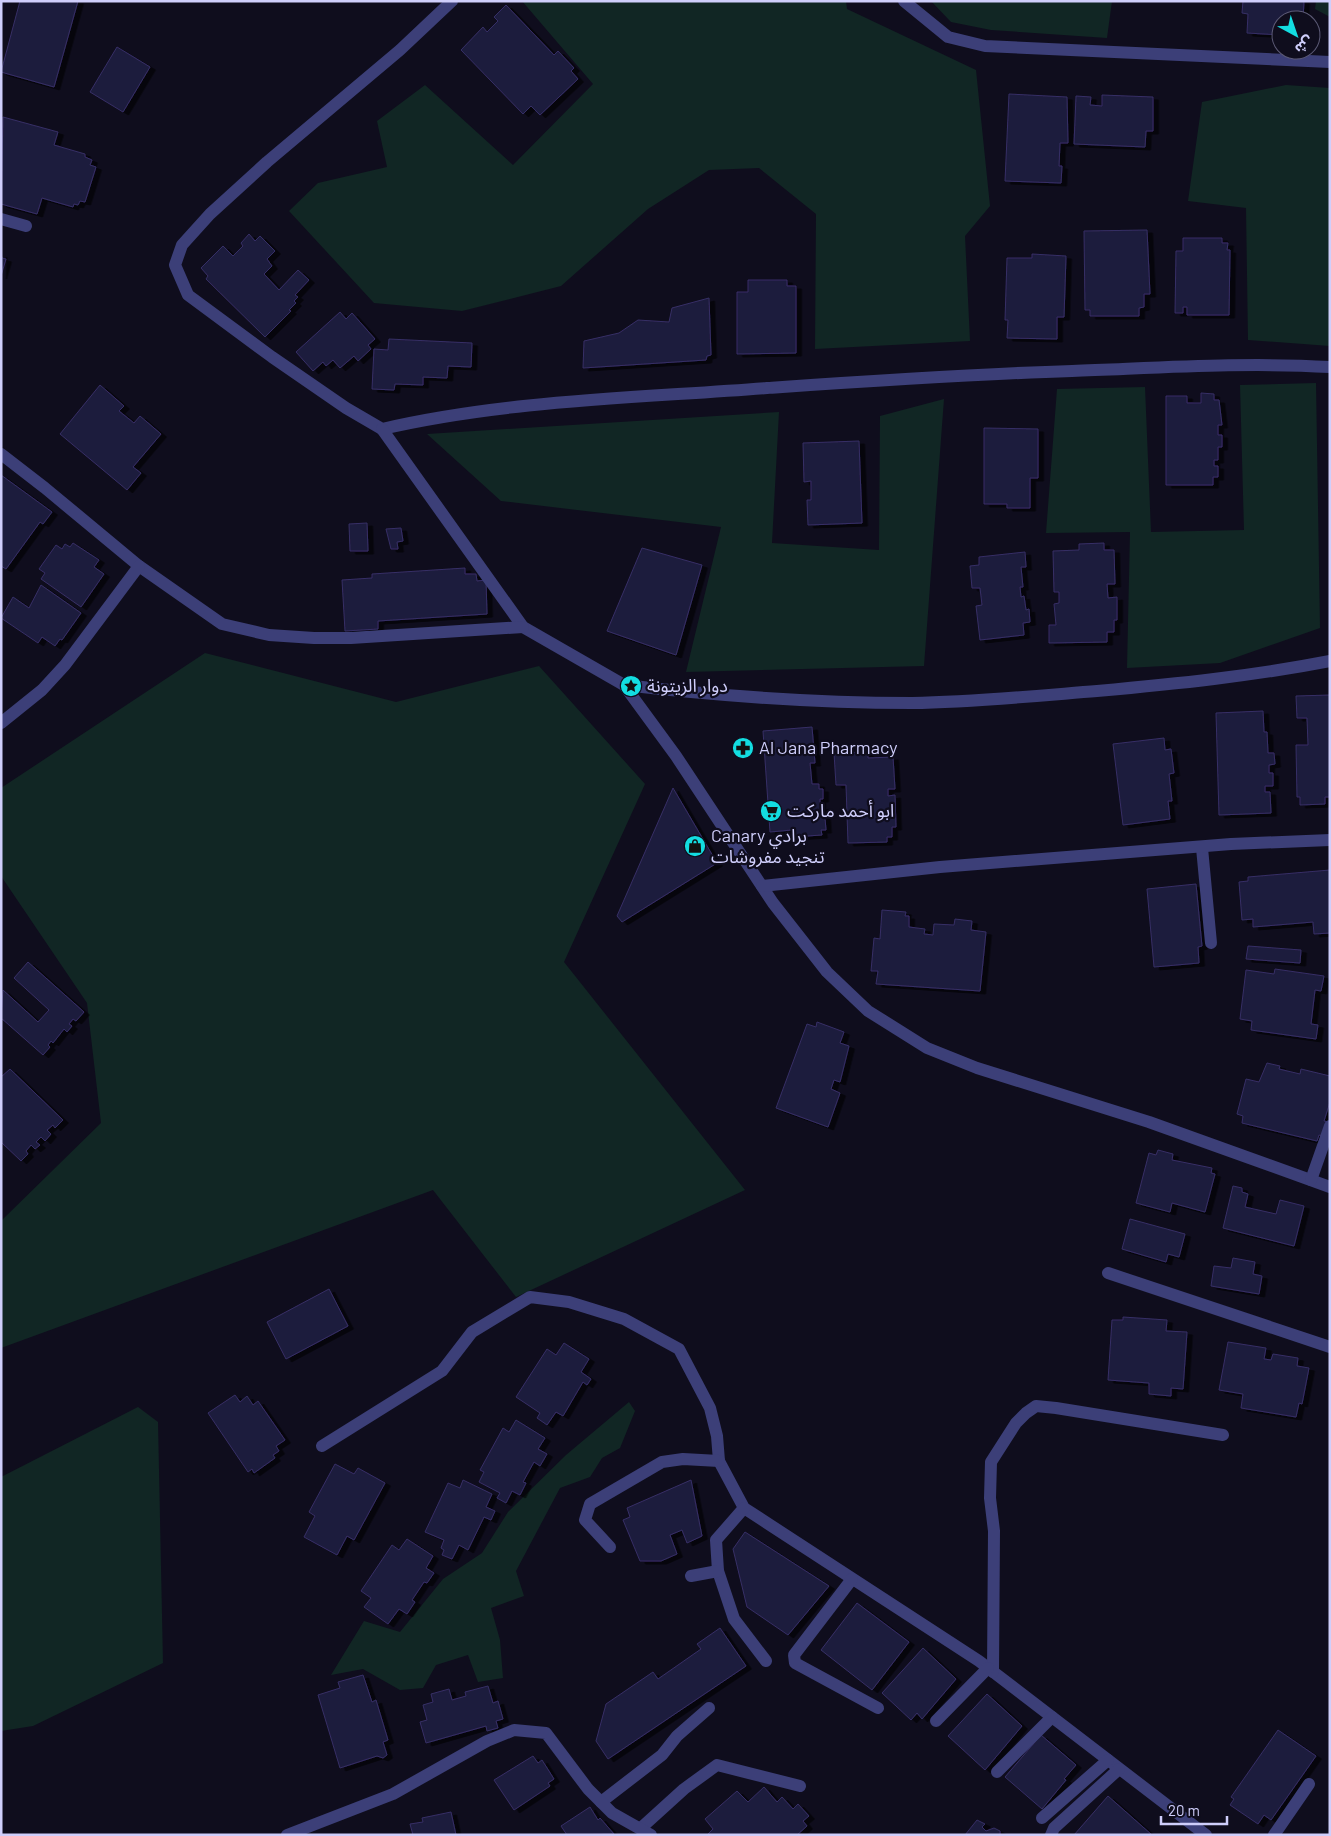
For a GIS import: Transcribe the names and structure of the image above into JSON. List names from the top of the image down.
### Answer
{
  "places": {
    "place": ["دوار الزيتونة"],
    "pharmacy": ["Al Jana Pharmacy"],
    "supermarket": ["ابو أحمد ماركت"],
    "shop": ["Canary برادي تنجيد مفروشات"]
  },
  "scale_bar": "20 m",
  "north": "bottom right"
}
